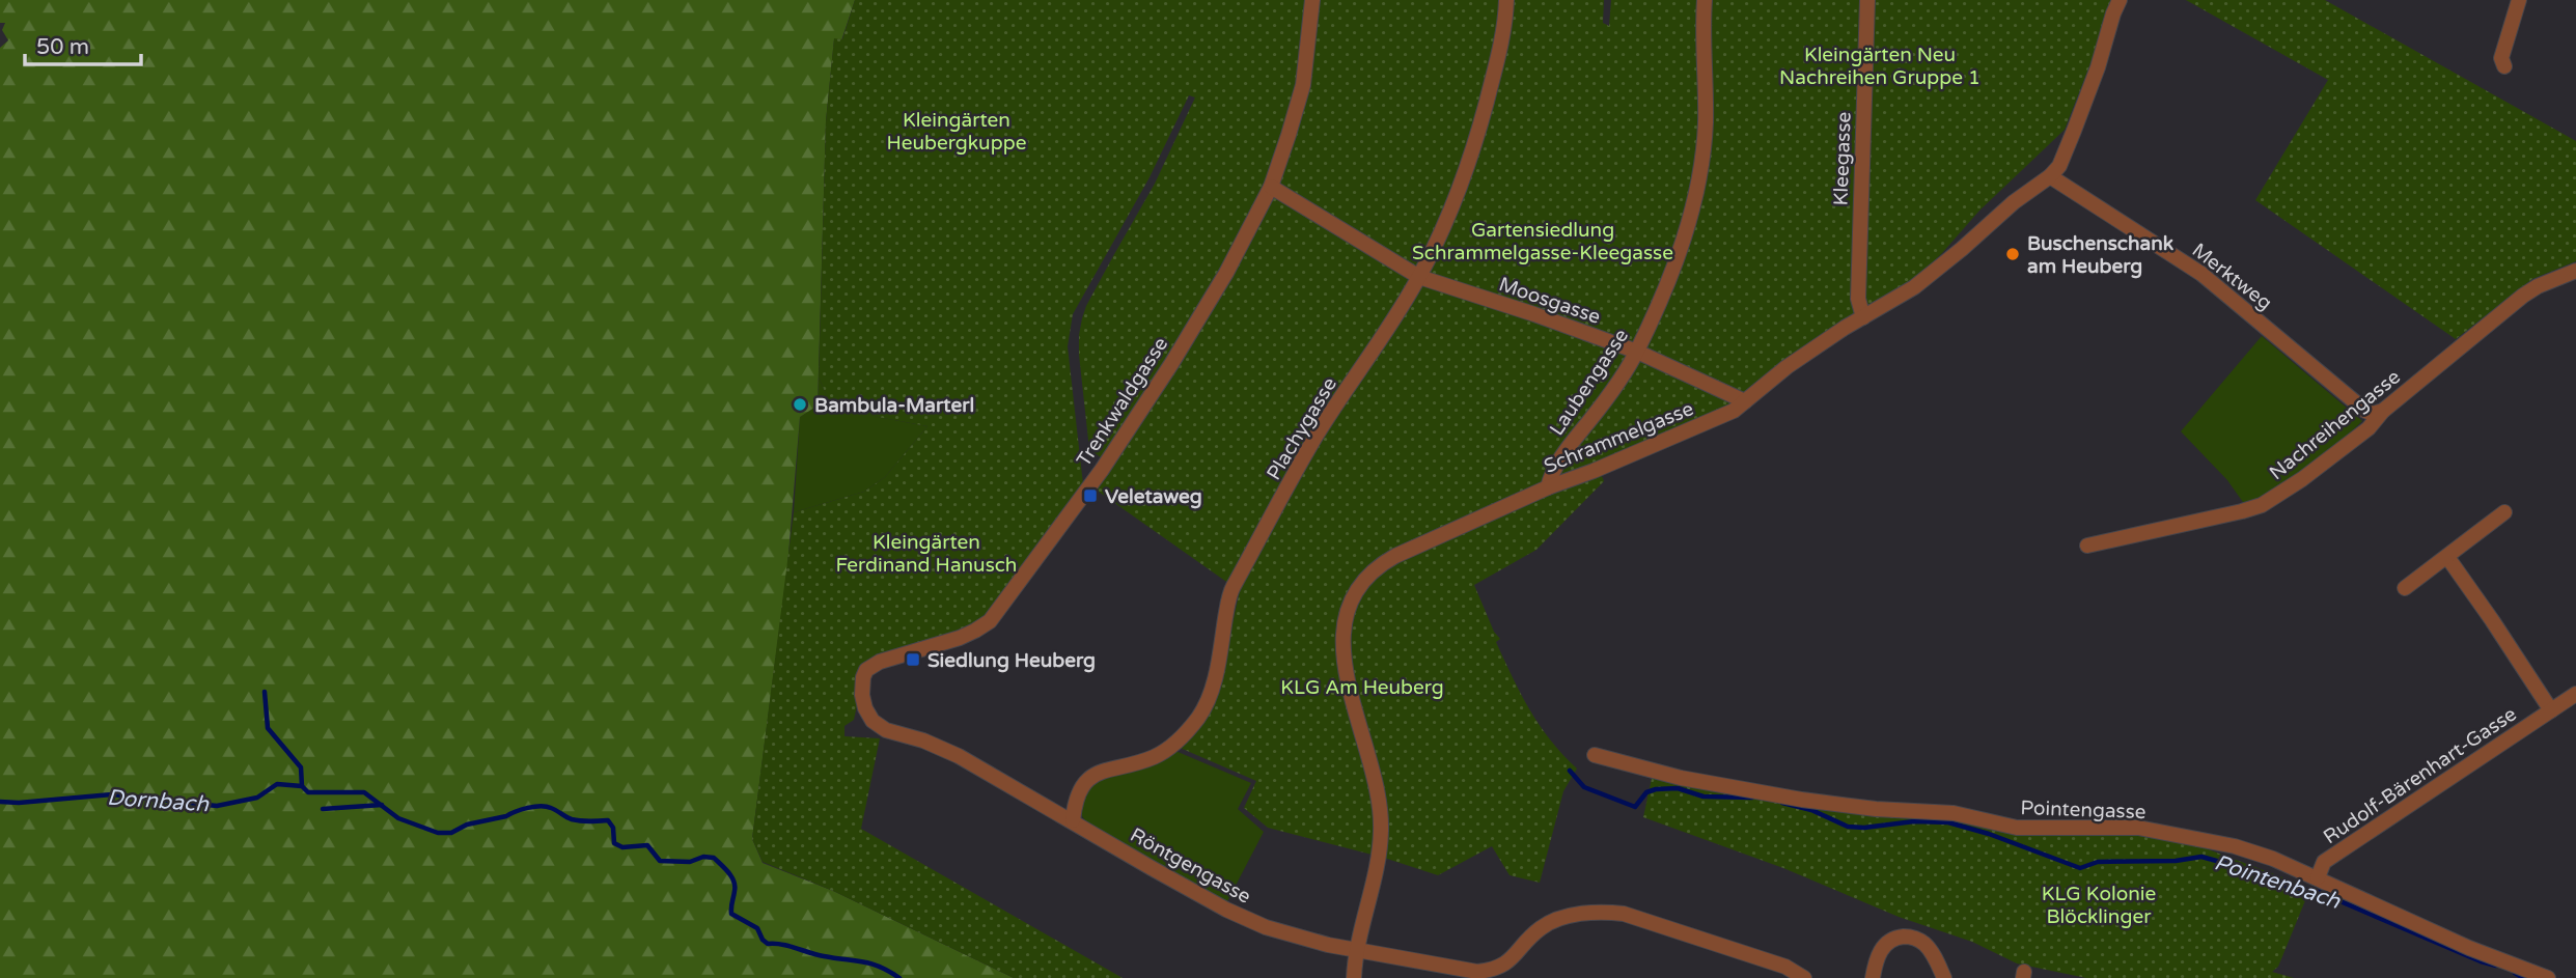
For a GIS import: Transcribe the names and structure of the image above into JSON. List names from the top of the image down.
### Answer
{
  "streets": {
    "street": [
      "Kleegasse",
      "Merktweg",
      "Moosgasse",
      "Laubengasse",
      "Trenkwaldgasse",
      "Nachreihengasse",
      "Plachygasse",
      "Schrammelgasse",
      "Rudolf-Bärenhart-Gasse",
      "Pointengasse",
      "Röntgengasse"
    ]
  },
  "crossings": [
    ["Kleegasse", "Schrammelgasse"],
    ["Merktweg", "Nachreihengasse"],
    ["Merktweg", "Schrammelgasse"],
    ["Moosgasse", "Laubengasse"],
    ["Moosgasse", "Trenkwaldgasse"],
    ["Moosgasse", "Plachygasse"],
    ["Moosgasse", "Schrammelgasse"],
    ["Laubengasse", "Schrammelgasse"],
    ["Trenkwaldgasse", "Röntgengasse"],
    ["Plachygasse", "Röntgengasse"],
    ["Schrammelgasse", "Röntgengasse"],
    ["Rudolf-Bärenhart-Gasse", "Pointengasse"]
  ],
  "water": ["Dornbach", "Pointenbach"],
  "parks": [
    "Kleingärten Neu Nachreihen Gruppe 1",
    "Kleingärten Heubergkuppe",
    "Gartensiedlung Schrammelgasse-Kleegasse",
    "Kleingärten Ferdinand Hanusch",
    "KLG Am Heuberg",
    "KLG Kolonie Blöcklinger"
  ],
  "places": {
    "other": ["Buschenschank am Heuberg", "Bambula-Marterl"],
    "transit": ["Veletaweg", "Siedlung Heuberg"]
  },
  "scale_bar": "50 m"
}
